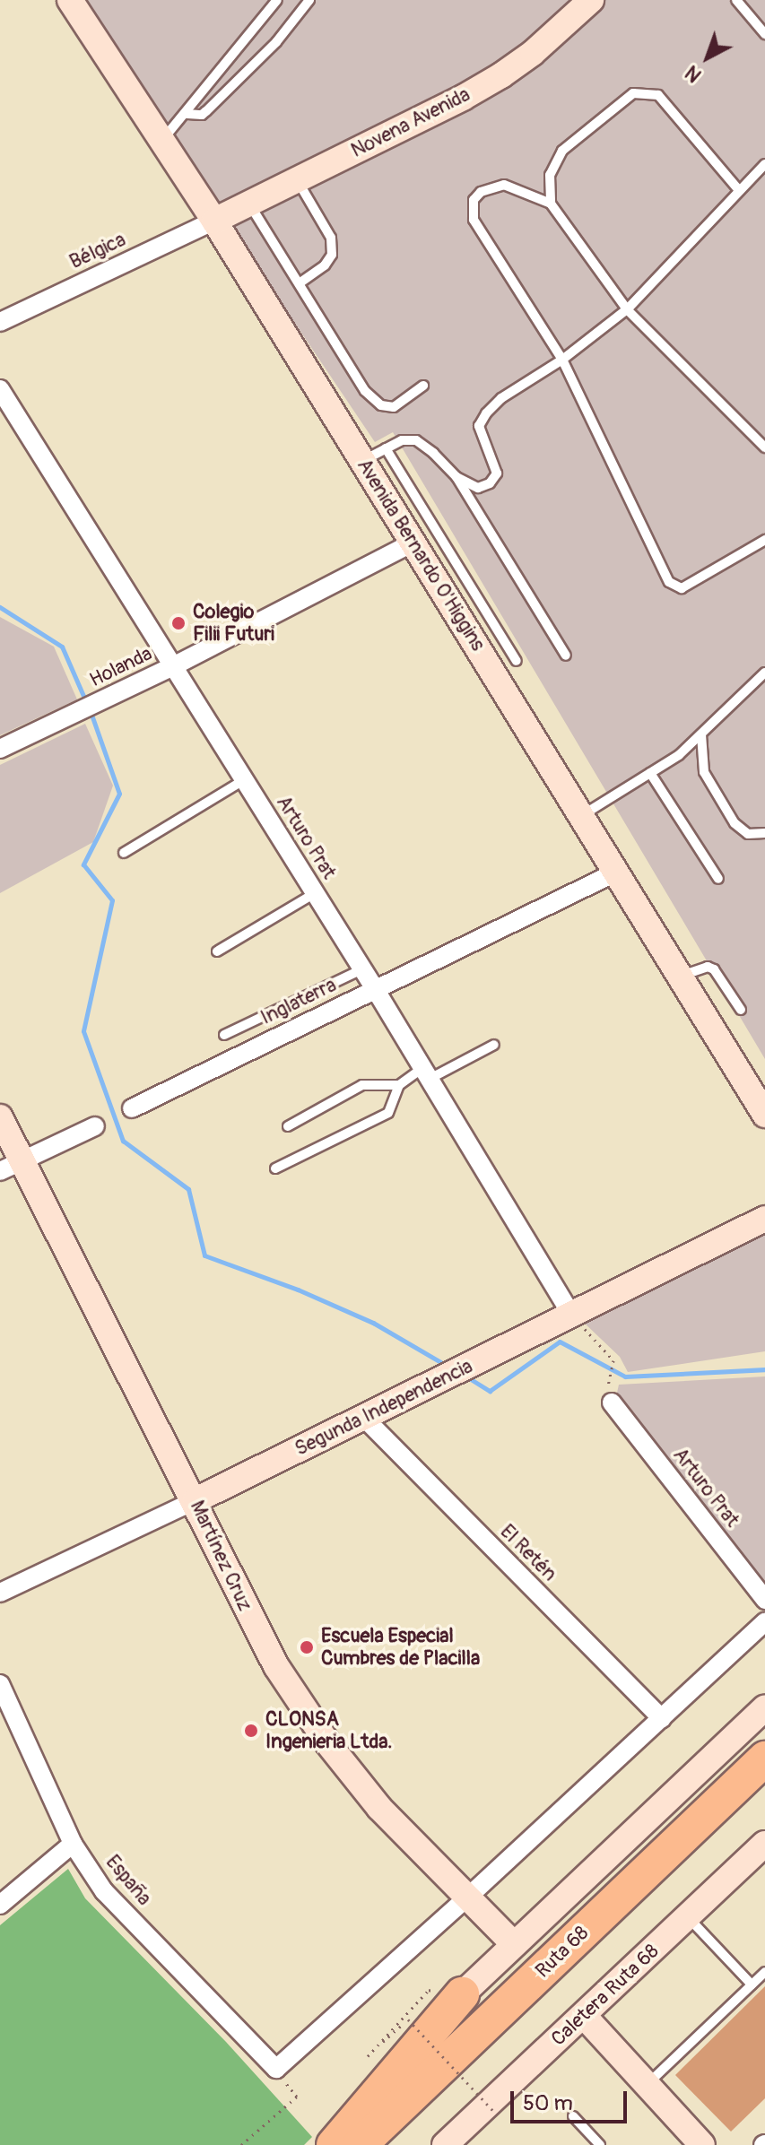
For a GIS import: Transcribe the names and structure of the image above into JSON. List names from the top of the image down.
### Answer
{
  "streets": {
    "highway": ["Ruta 68"],
    "street": [
      "Novena Avenida",
      "Bélgica",
      "Avenida Bernardo O'Higgins",
      "Holanda",
      "Arturo Prat",
      "Inglaterra",
      "Segunda Independencia",
      "El Retén",
      "Martínez Cruz",
      "España",
      "Caletera Ruta 68"
    ]
  },
  "crossings": [
    ["Novena Avenida", "Bélgica"],
    ["Novena Avenida", "Avenida Bernardo O'Higgins"],
    ["Bélgica", "Avenida Bernardo O'Higgins"],
    ["Avenida Bernardo O'Higgins", "Holanda"],
    ["Avenida Bernardo O'Higgins", "Inglaterra"],
    ["Holanda", "Arturo Prat"],
    ["Arturo Prat", "Inglaterra"],
    ["Arturo Prat", "Segunda Independencia"],
    ["Segunda Independencia", "El Retén"],
    ["Segunda Independencia", "Martínez Cruz"],
    ["Martínez Cruz", "España"]
  ],
  "places": ["Colegio Filii Futuri", "Escuela Especial Cumbres de Placilla", "CLONSA Ingenieria Ltda."],
  "scale_bar": "50 m",
  "north": "bottom left"
}
